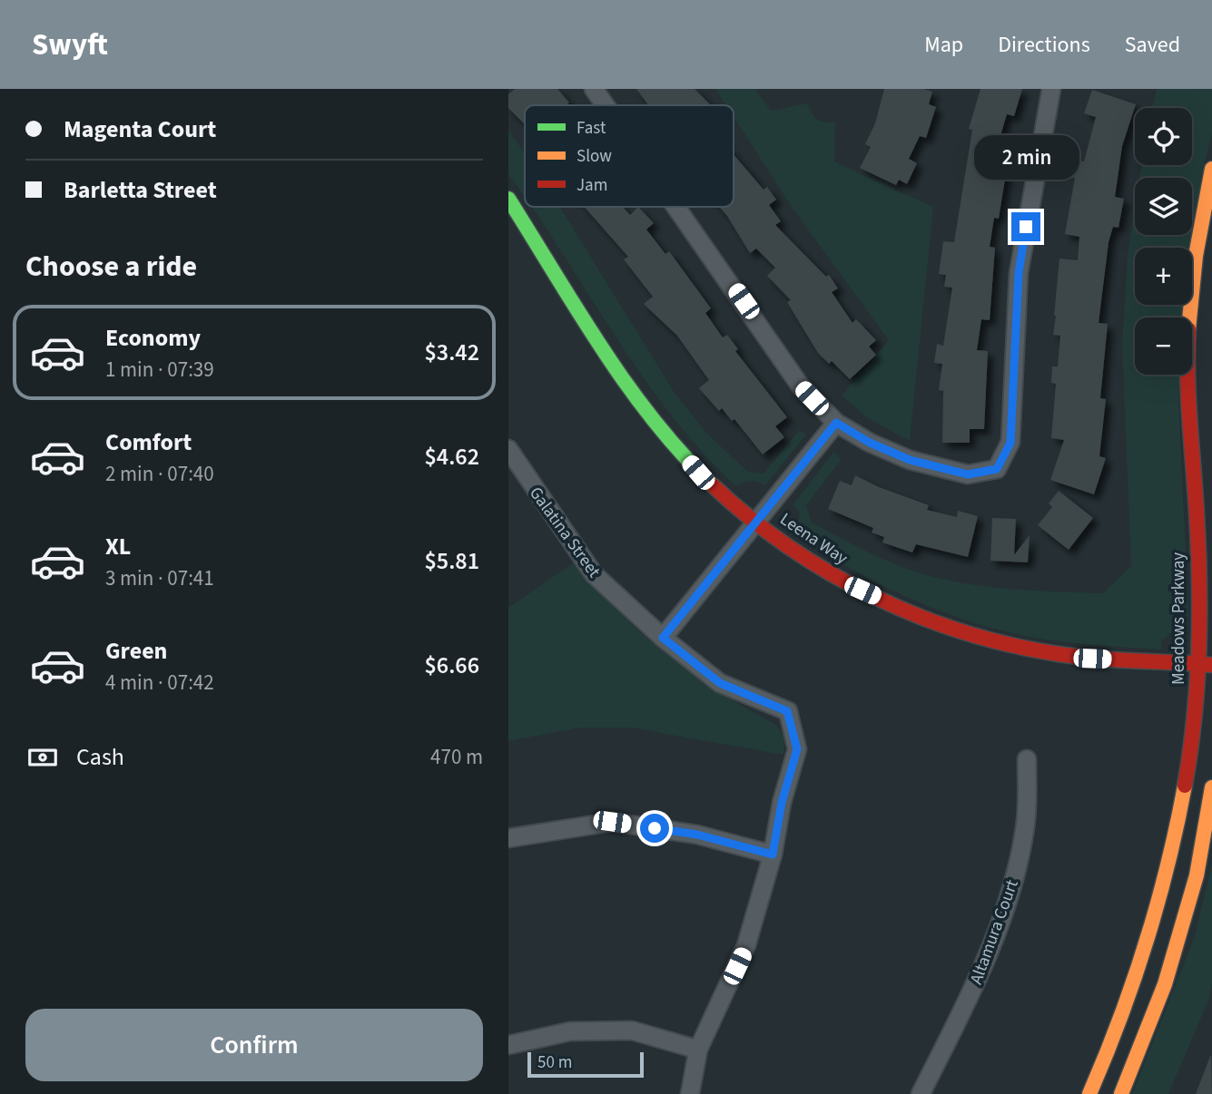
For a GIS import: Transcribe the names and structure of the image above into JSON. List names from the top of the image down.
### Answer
{
  "streets": {
    "main road": ["Leena Way", "Meadows Parkway"],
    "street": ["Galatina Street", "Altamura Court"]
  },
  "crossings": [
    ["Leena Way", "Meadows Parkway"]
  ],
  "legend": ["Fast", "Slow", "Jam"],
  "scale_bar": "50 m",
  "page": {
    "header": "Swyft",
    "nav": ["Map", "Directions", "Saved"],
    "banner": ["Magenta Court", "Barletta Street"],
    "map_buttons": ["+", "−"],
    "bubble": "2 min",
    "heading": "Choose a ride",
    "list": [
      {
        "name": "Economy",
        "note": "1 min · 07:39",
        "value": "$3.42"
      },
      {
        "name": "Comfort",
        "note": "2 min · 07:40",
        "value": "$4.62"
      },
      {
        "name": "XL",
        "note": "3 min · 07:41",
        "value": "$5.81"
      },
      {
        "name": "Green",
        "note": "4 min · 07:42",
        "value": "$6.66"
      }
    ],
    "pay": ["Cash", "470 m"],
    "buttons": "Confirm",
    "scale": "50 m"
  }
}
